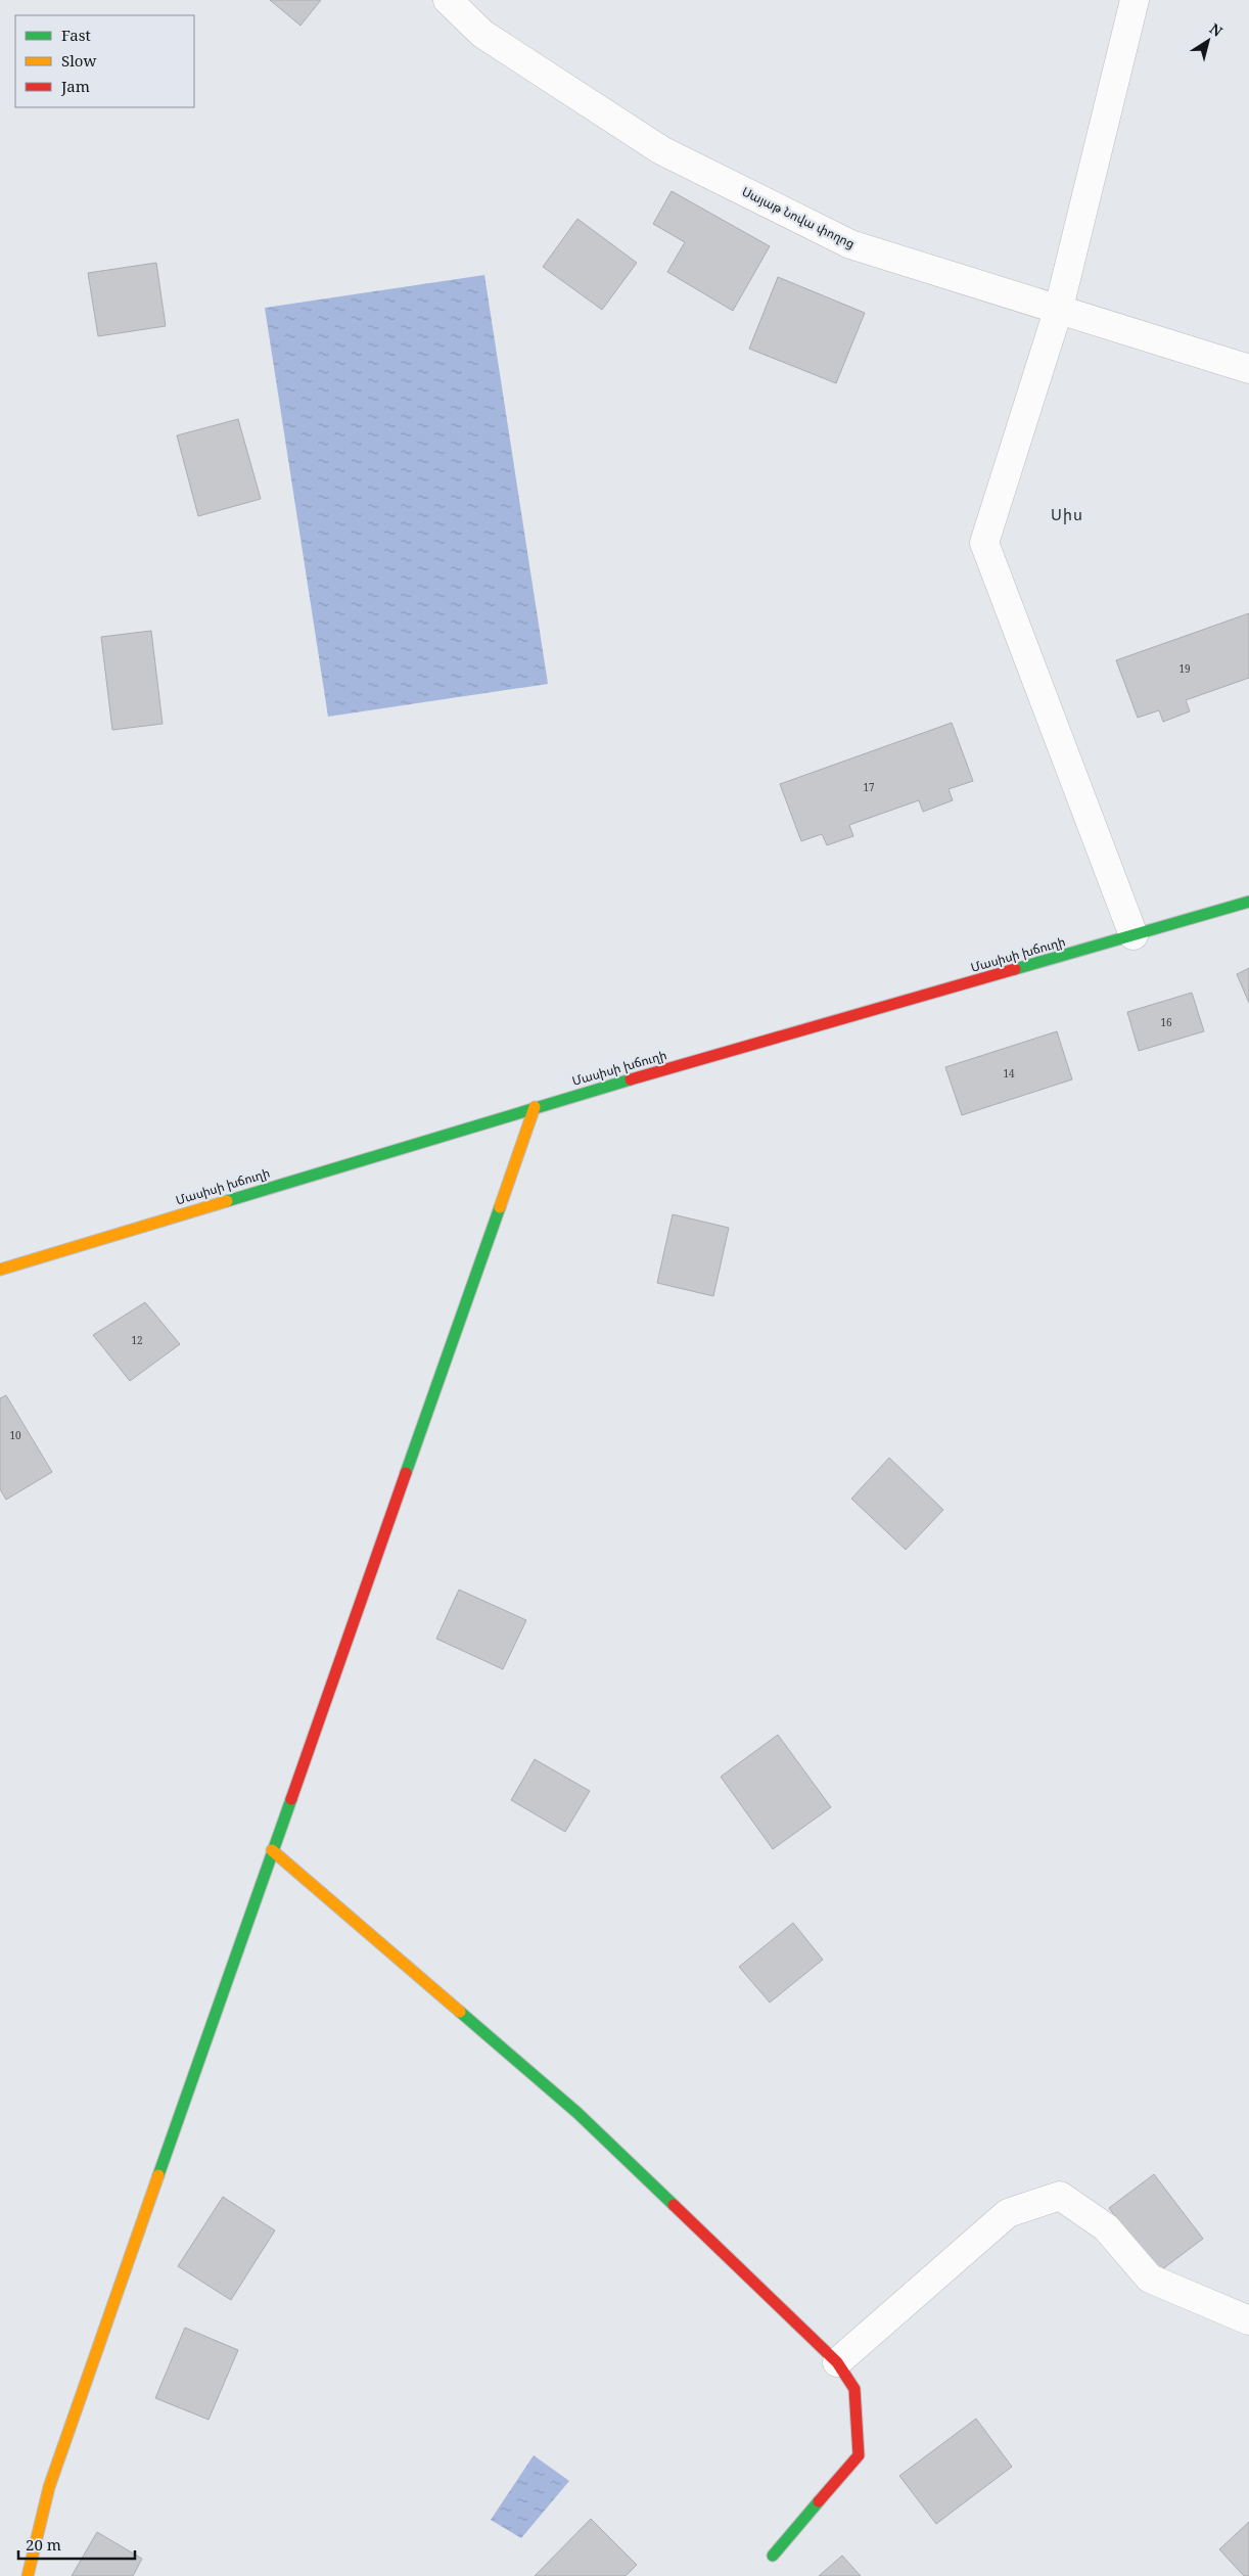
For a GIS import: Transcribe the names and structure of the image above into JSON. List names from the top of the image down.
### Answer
{
  "streets": {
    "street": ["Սայաթ Նովա փողոց", "Մասիսի խճուղի"]
  },
  "districts": ["Սիս"],
  "house_numbers": [
    "19",
    "17",
    "16",
    "14",
    "12",
    "10"
  ],
  "legend": ["Fast", "Slow", "Jam"],
  "scale_bar": "20 m",
  "north": "top right"
}
